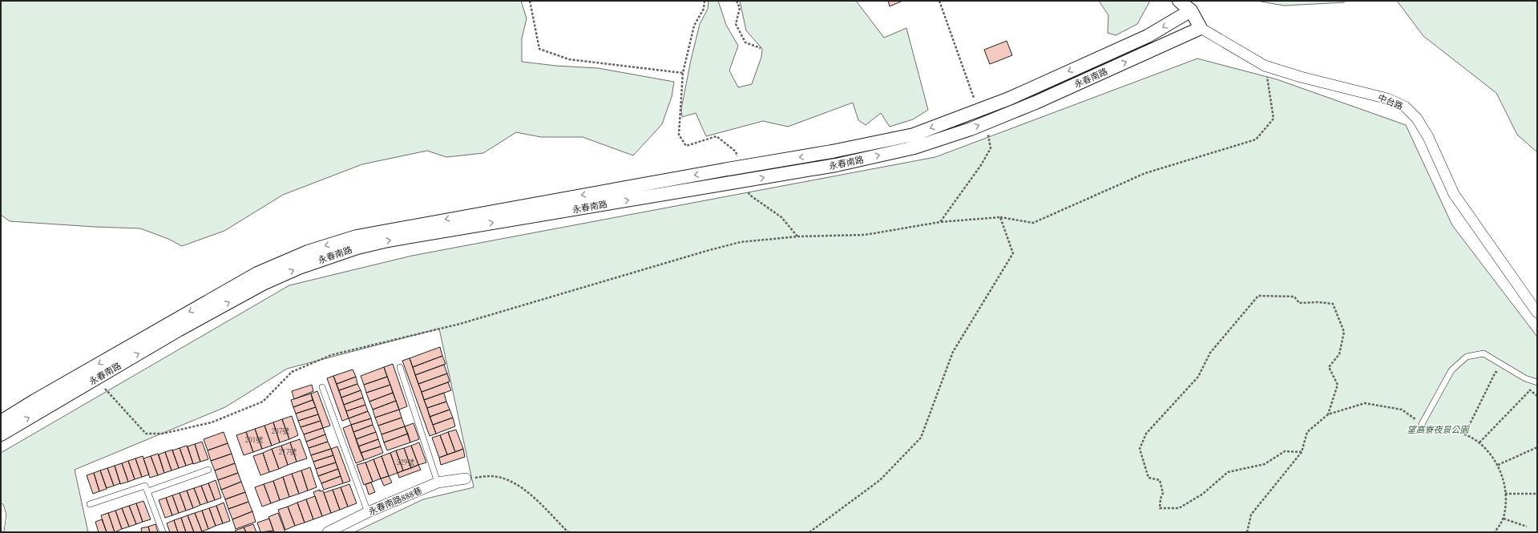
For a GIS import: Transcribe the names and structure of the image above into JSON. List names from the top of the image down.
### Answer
{
  "streets": {
    "street": ["永春南路", "中台路", "永春南路888巷"]
  },
  "crossings": [
    ["永春南路", "中台路"]
  ],
  "parks": ["望高寮夜景公園"],
  "house_numbers": [
    "207號",
    "201號",
    "217號",
    "329號"
  ]
}
